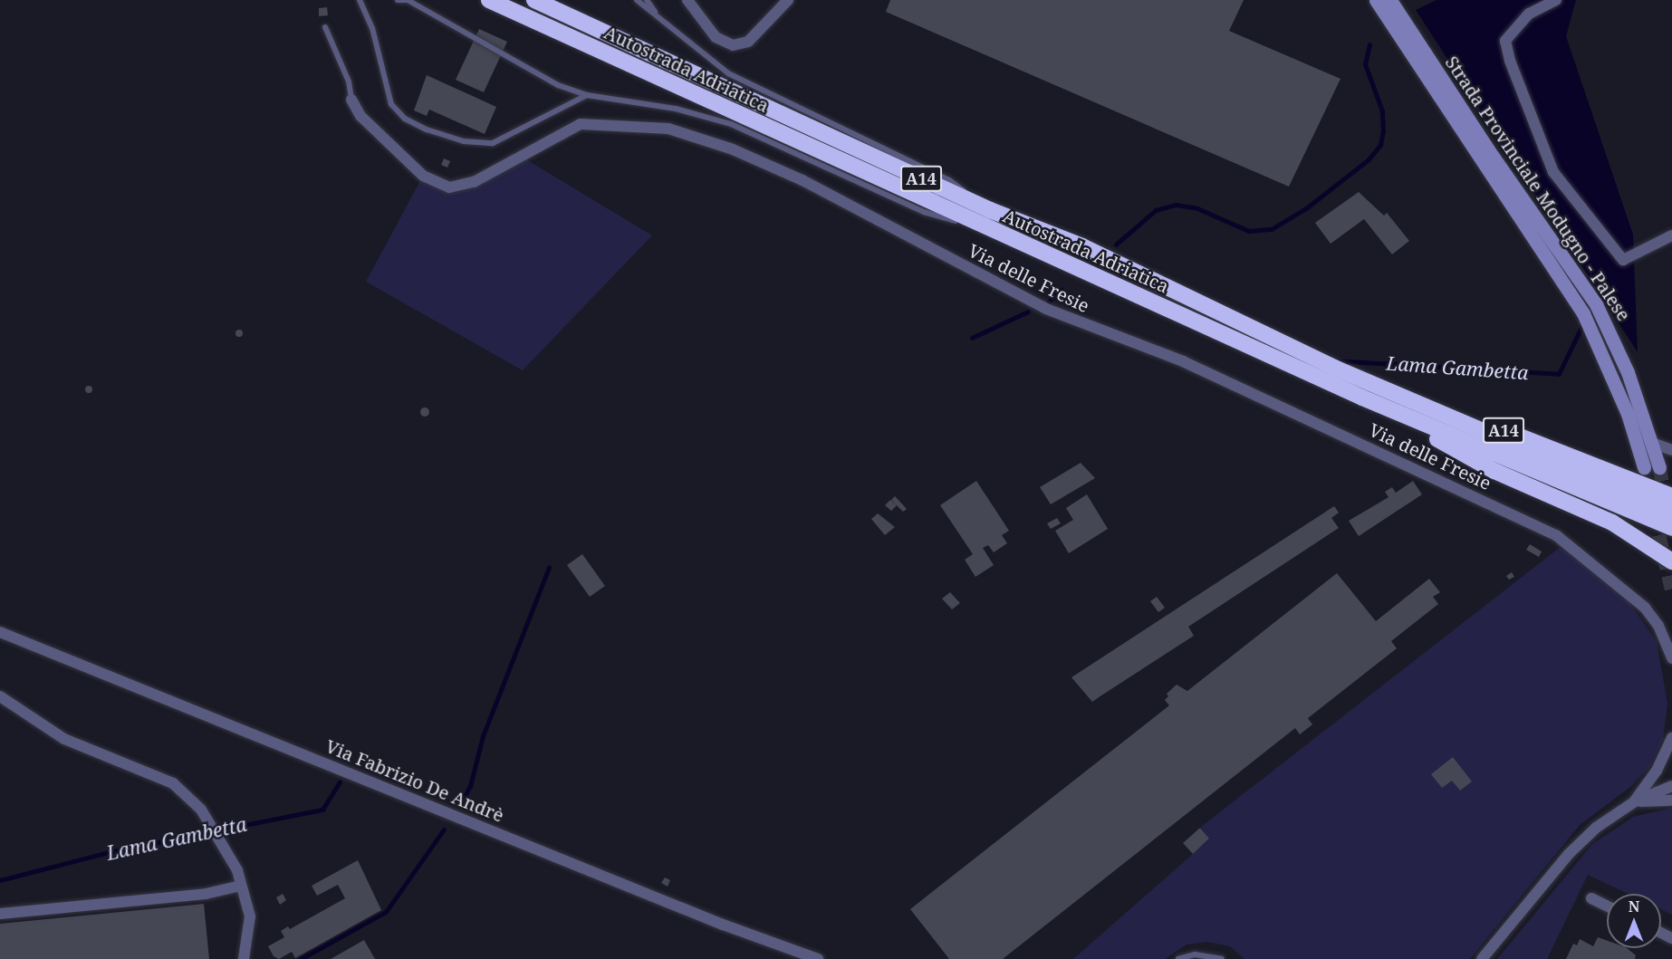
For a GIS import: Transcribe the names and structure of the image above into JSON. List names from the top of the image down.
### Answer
{
  "streets": {
    "highway": ["Autostrada Adriatica", "A14"],
    "main road": ["Strada Provinciale Modugno - Palese"],
    "street": ["Via delle Fresie", "Via Fabrizio De Andrè"]
  },
  "crossings": [
    ["Autostrada Adriatica", "A14"]
  ],
  "water": ["Lama Gambetta"],
  "north": "top"
}
